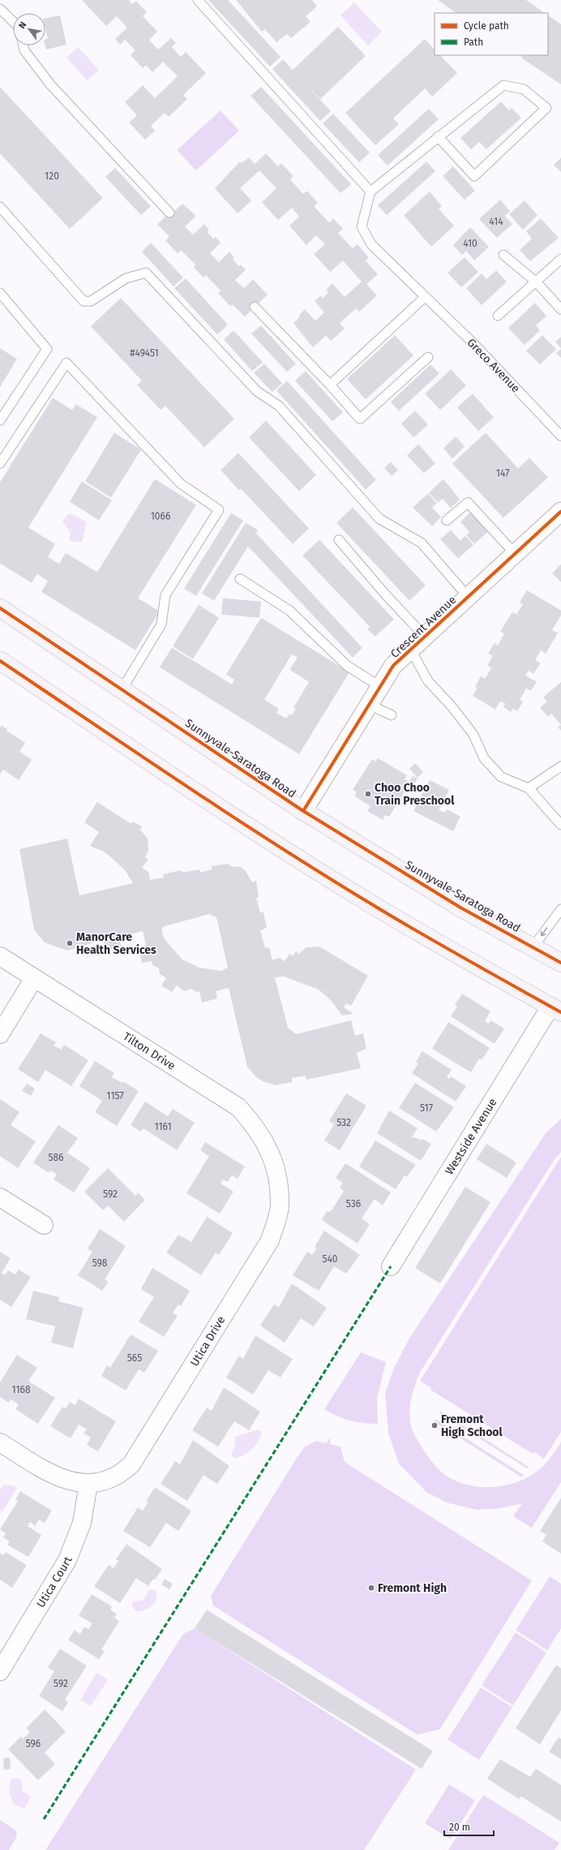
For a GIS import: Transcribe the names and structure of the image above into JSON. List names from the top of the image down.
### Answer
{
  "streets": {
    "main road": ["Sunnyvale-Saratoga Road"],
    "street": [
      "Crescent Avenue",
      "Tilton Drive",
      "Westside Avenue",
      "Utica Drive",
      "Utica Court"
    ],
    "lane": ["Greco Avenue"]
  },
  "crossings": [
    ["Crescent Avenue", "Sunnyvale-Saratoga Road"],
    ["Tilton Drive", "Utica Drive"],
    ["Utica Drive", "Utica Court"]
  ],
  "places": [
    "Choo Choo Train Preschool",
    "ManorCare Health Services",
    "Fremont High School",
    "Fremont High"
  ],
  "house_numbers": [
    "120",
    "414",
    "410",
    "#49451",
    "147",
    "1066",
    "1157",
    "517",
    "532",
    "1161",
    "586",
    "592",
    "536",
    "540",
    "598",
    "565",
    "1168",
    "592",
    "596"
  ],
  "legend": ["Cycle path", "Path"],
  "scale_bar": "20 m",
  "north": "top left"
}
